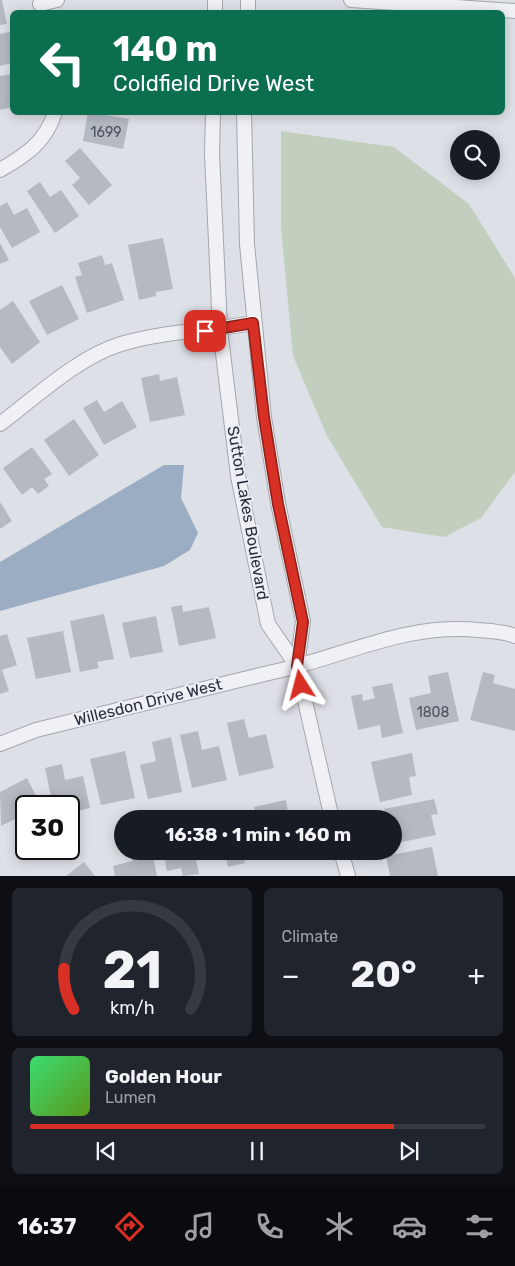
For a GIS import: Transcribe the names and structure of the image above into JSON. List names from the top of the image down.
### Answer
{
  "streets": {
    "street": ["Sutton Lakes Boulevard", "Willesdon Drive West"]
  },
  "crossings": [
    ["Sutton Lakes Boulevard", "Willesdon Drive West"]
  ],
  "house_numbers": ["1699", "1808"],
  "page": {
    "turn": ["140 m", "Coldfield Drive West"],
    "limit": "30",
    "trip": "16:38 · 1 min · 160 m",
    "tile": "Climate",
    "heat": ["−", "20°", "+"],
    "song": ["Golden Hour", "Lumen"],
    "tabs": "16:37",
    "gauge": ["21", "km/h"]
  }
}
